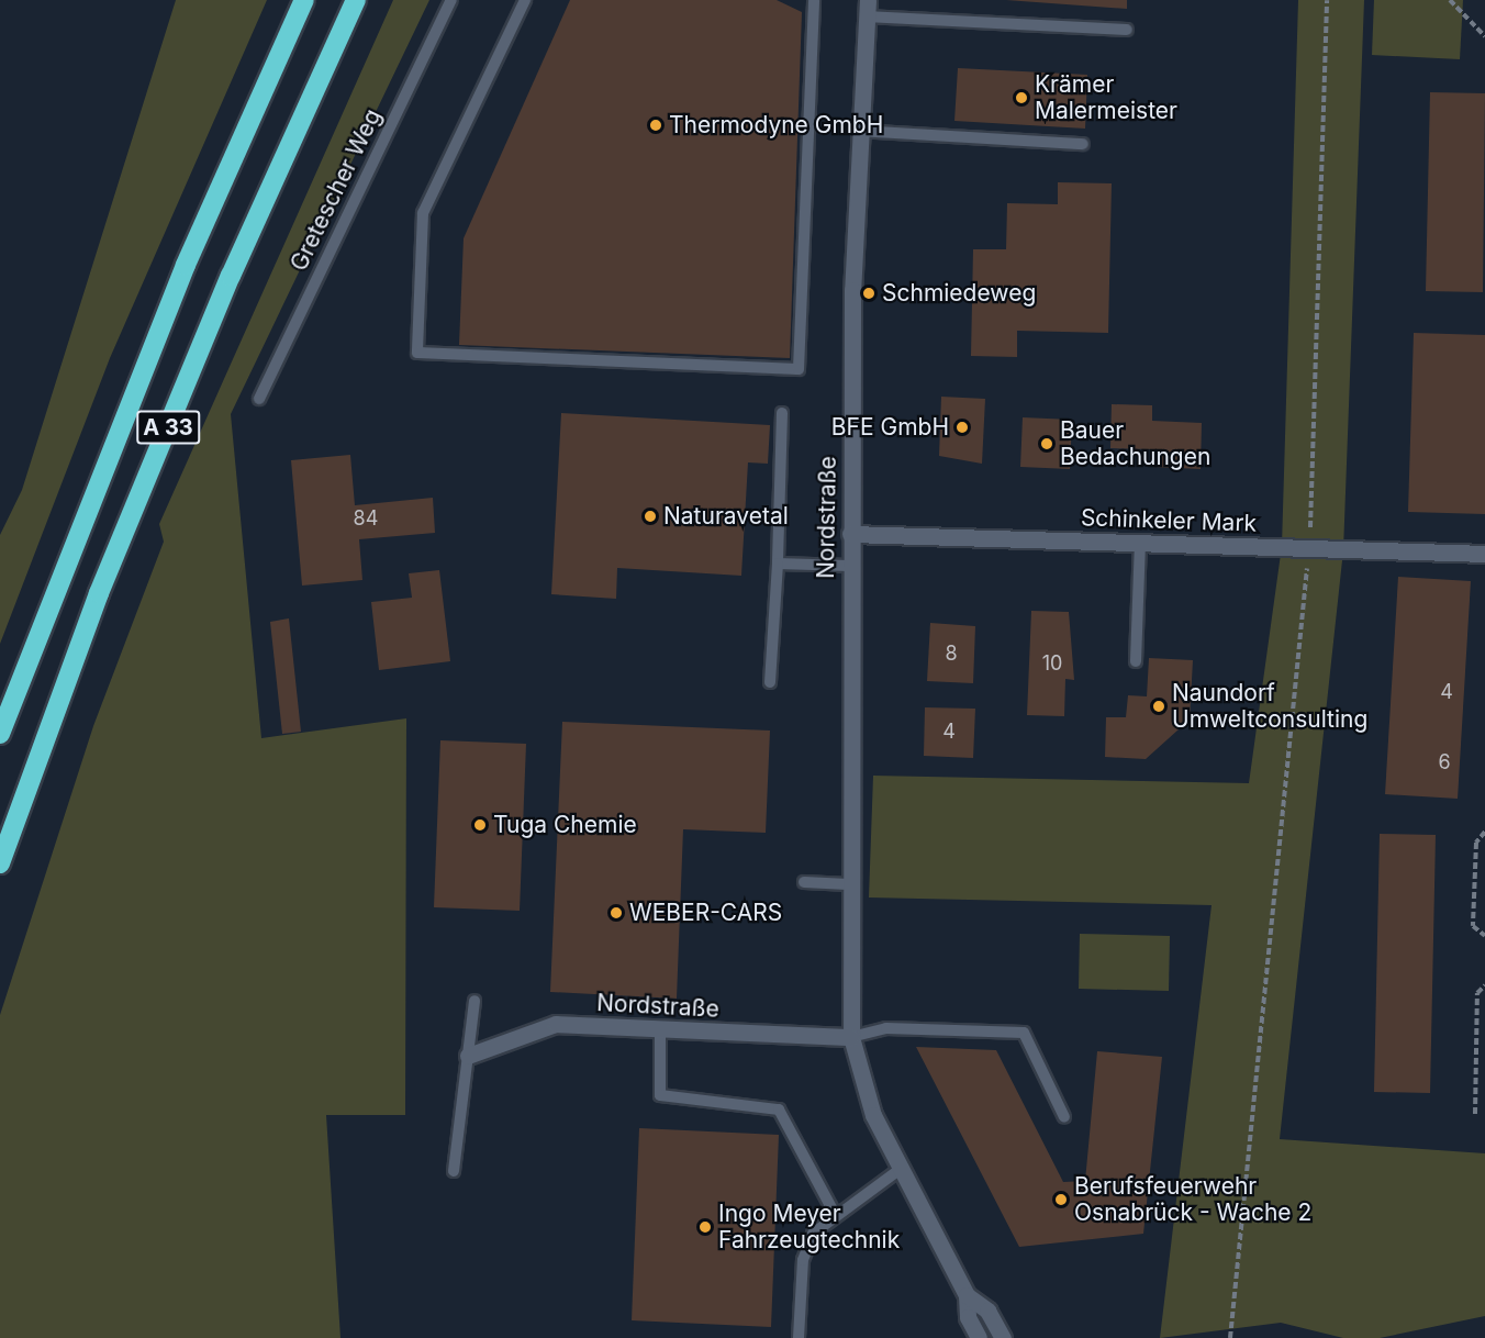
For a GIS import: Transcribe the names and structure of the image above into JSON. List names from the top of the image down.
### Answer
{
  "streets": {
    "highway": ["A 33"],
    "street": ["Nordstraße", "Schinkeler Mark"],
    "lane": ["Gretescher Weg"]
  },
  "crossings": [
    ["Nordstraße", "Schinkeler Mark"]
  ],
  "places": [
    "Krämer Malermeister",
    "Thermodyne GmbH",
    "Schmiedeweg",
    "BFE GmbH",
    "Bauer Bedachungen",
    "Naturavetal",
    "Naundorf Umweltconsulting",
    "Tuga Chemie",
    "WEBER-CARS",
    "Berufsfeuerwehr Osnabrück - Wache 2",
    "Ingo Meyer Fahrzeugtechnik"
  ],
  "house_numbers": [
    "84",
    "8",
    "10",
    "4",
    "4",
    "6"
  ]
}
